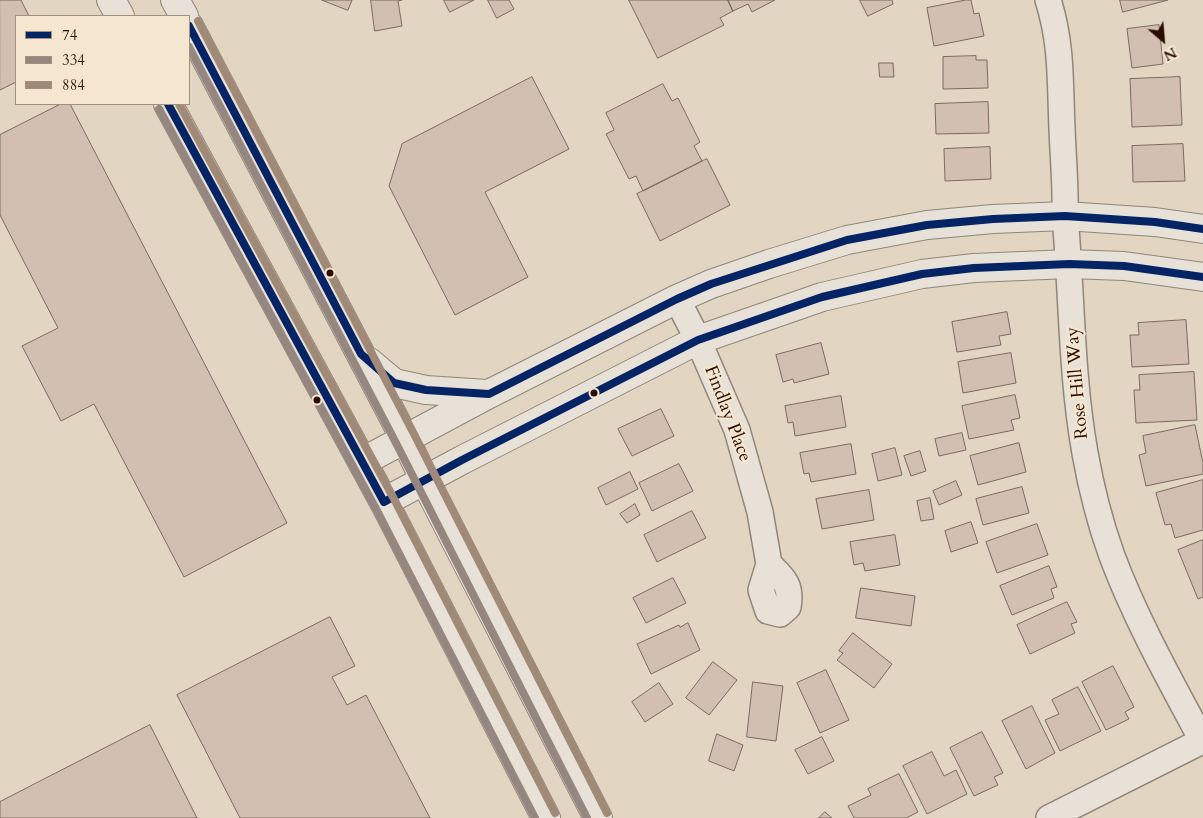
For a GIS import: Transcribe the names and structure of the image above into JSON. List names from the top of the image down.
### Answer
{
  "streets": {
    "street": ["Rose Hill Way", "Findlay Place"]
  },
  "lines": ["transit line 884", "transit line 74", "transit line 334"],
  "legend": ["74", "334", "884"],
  "north": "bottom right"
}
